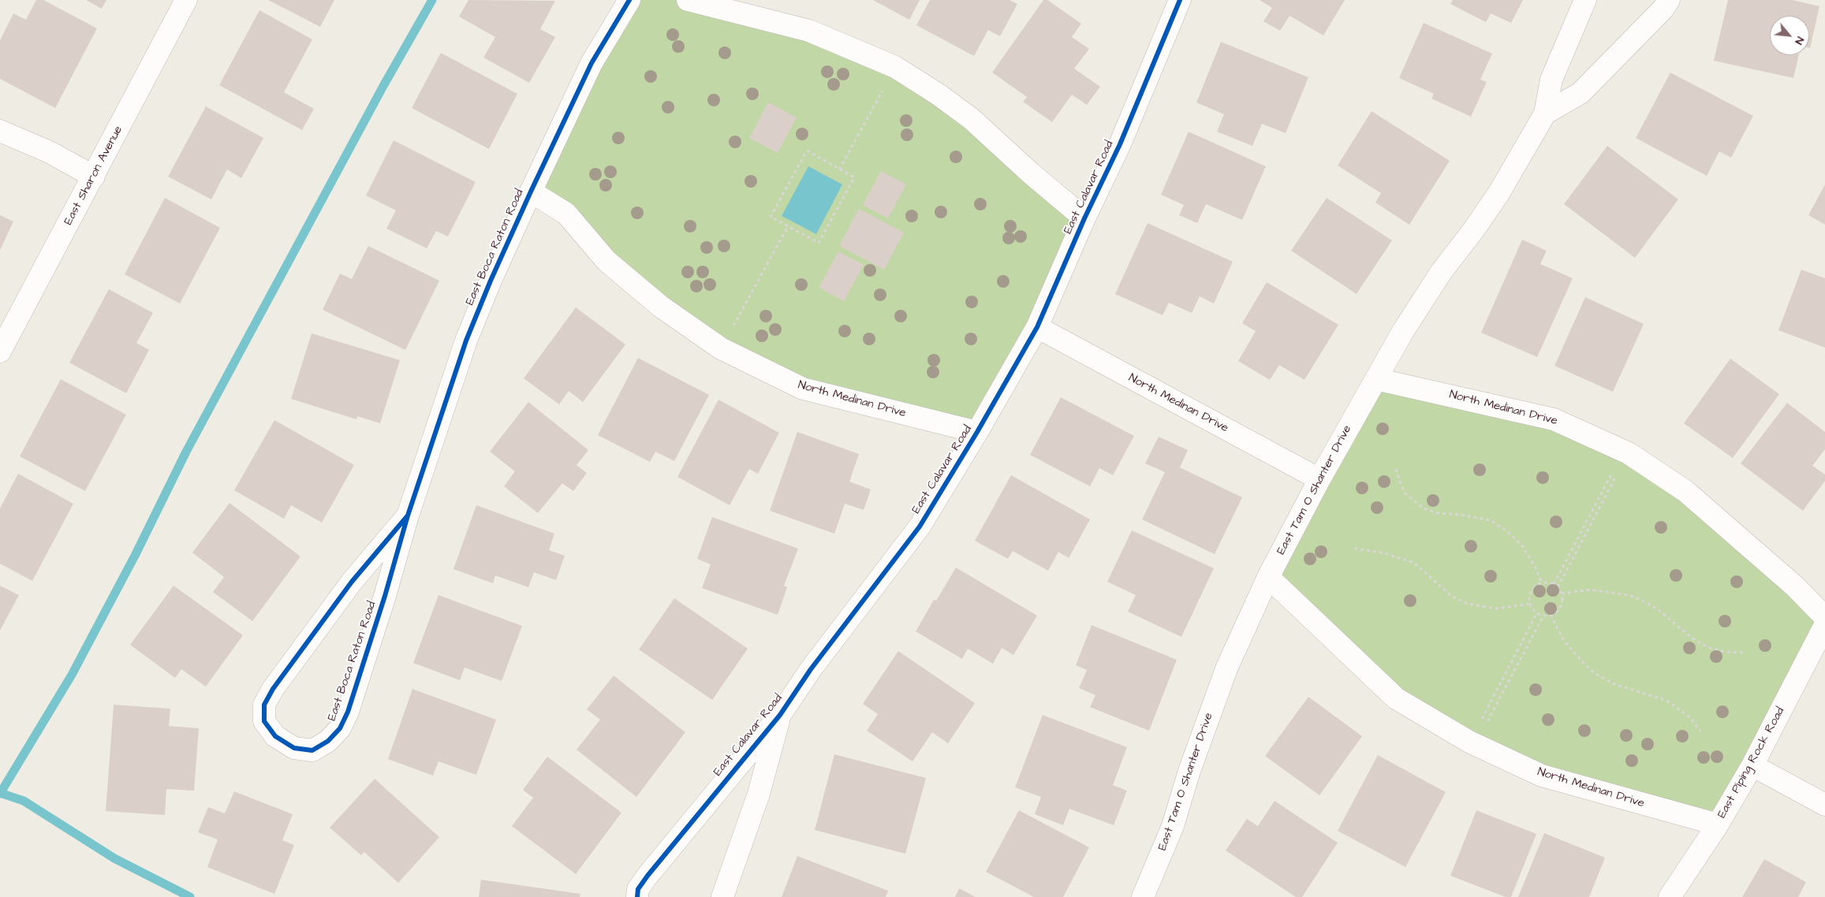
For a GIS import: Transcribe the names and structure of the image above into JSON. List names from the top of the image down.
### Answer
{
  "streets": {
    "street": [
      "East Sharon Avenue",
      "East Calavar Road",
      "East Boca Raton Road",
      "North Medinan Drive",
      "East Tam O Shanter Drive",
      "East Piping Rock Road"
    ]
  },
  "crossings": [
    ["East Calavar Road", "North Medinan Drive"],
    ["East Boca Raton Road", "North Medinan Drive"],
    ["North Medinan Drive", "East Tam O Shanter Drive"],
    ["North Medinan Drive", "East Piping Rock Road"]
  ],
  "north": "bottom right"
}
